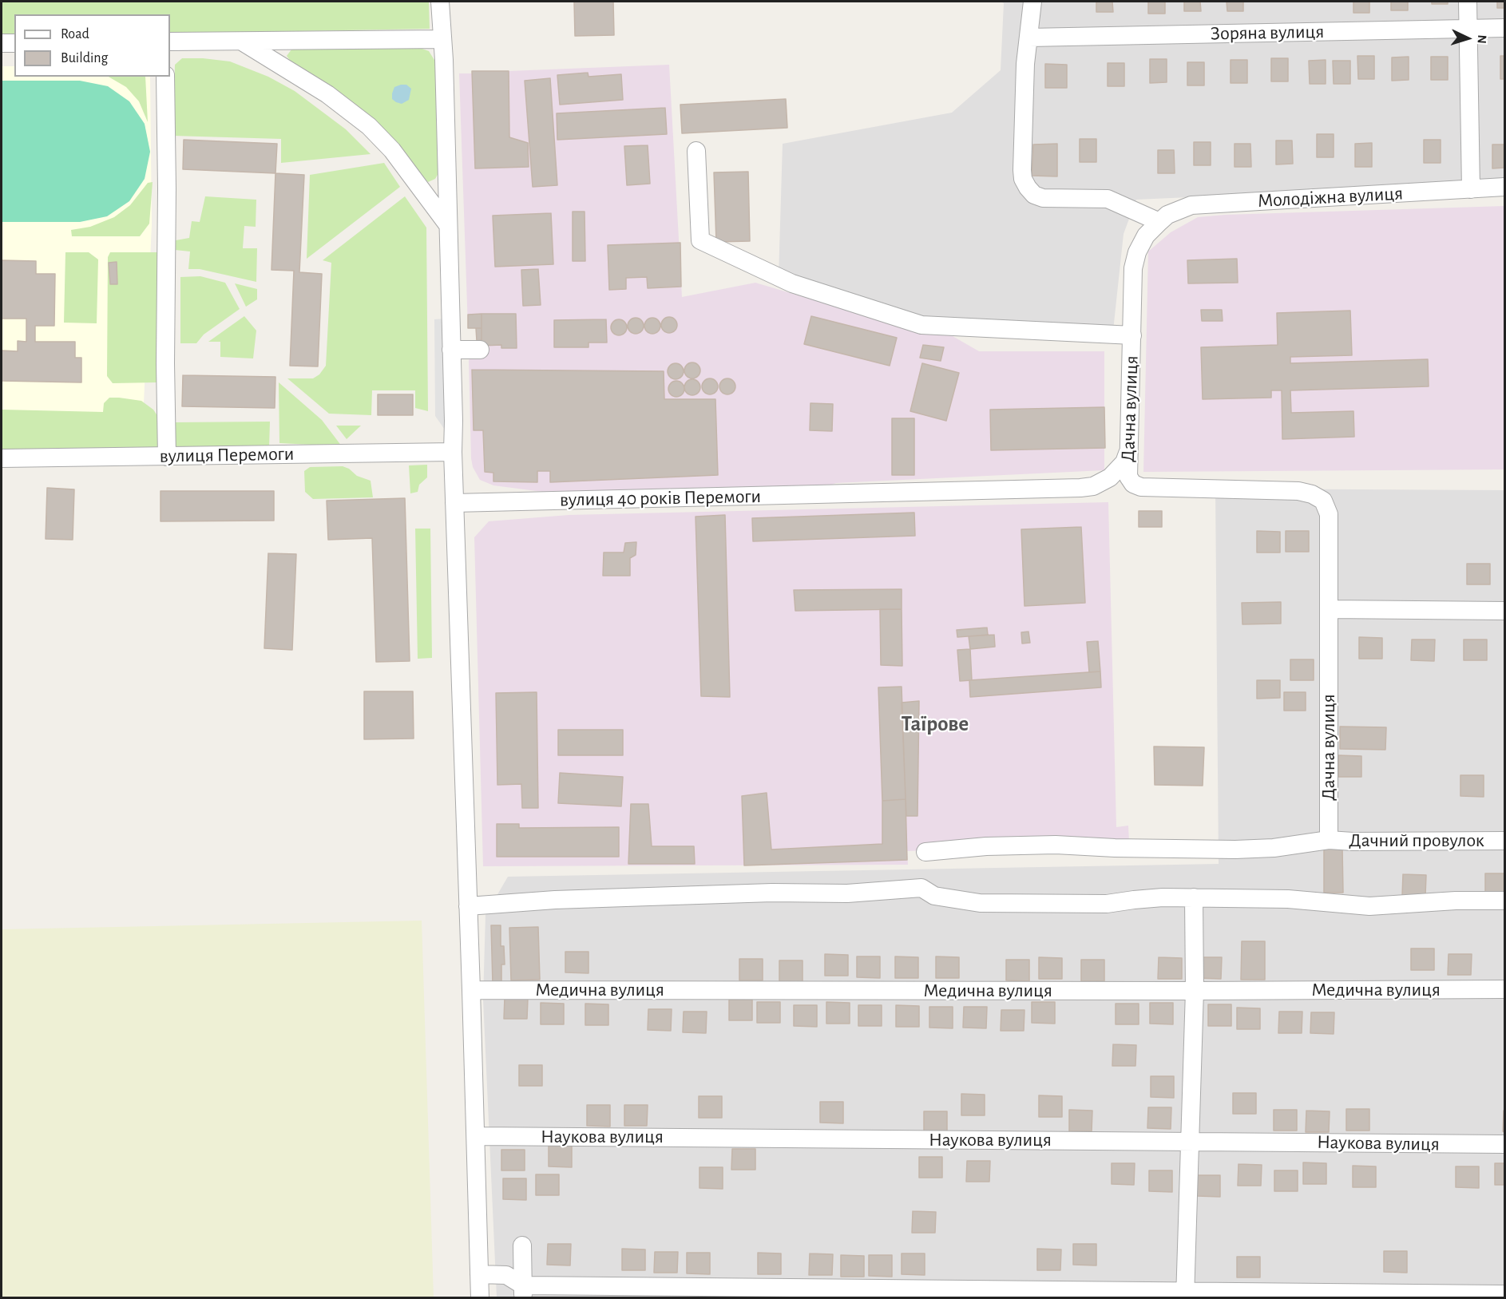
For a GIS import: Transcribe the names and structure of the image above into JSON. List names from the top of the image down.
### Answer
{
  "streets": {
    "street": [
      "Зоряна вулиця",
      "Молодіжна вулиця",
      "Дачна вулиця",
      "вулиця Перемоги",
      "вулиця 40 років Перемоги",
      "Дачний провулок",
      "Медична вулиця",
      "Наукова вулиця"
    ]
  },
  "crossings": [
    ["Молодіжна вулиця", "Дачна вулиця"],
    ["Дачна вулиця", "вулиця 40 років Перемоги"],
    ["Дачна вулиця", "Дачний провулок"]
  ],
  "districts": ["Таїрове"],
  "legend": ["Road", "Building"],
  "north": "right"
}
